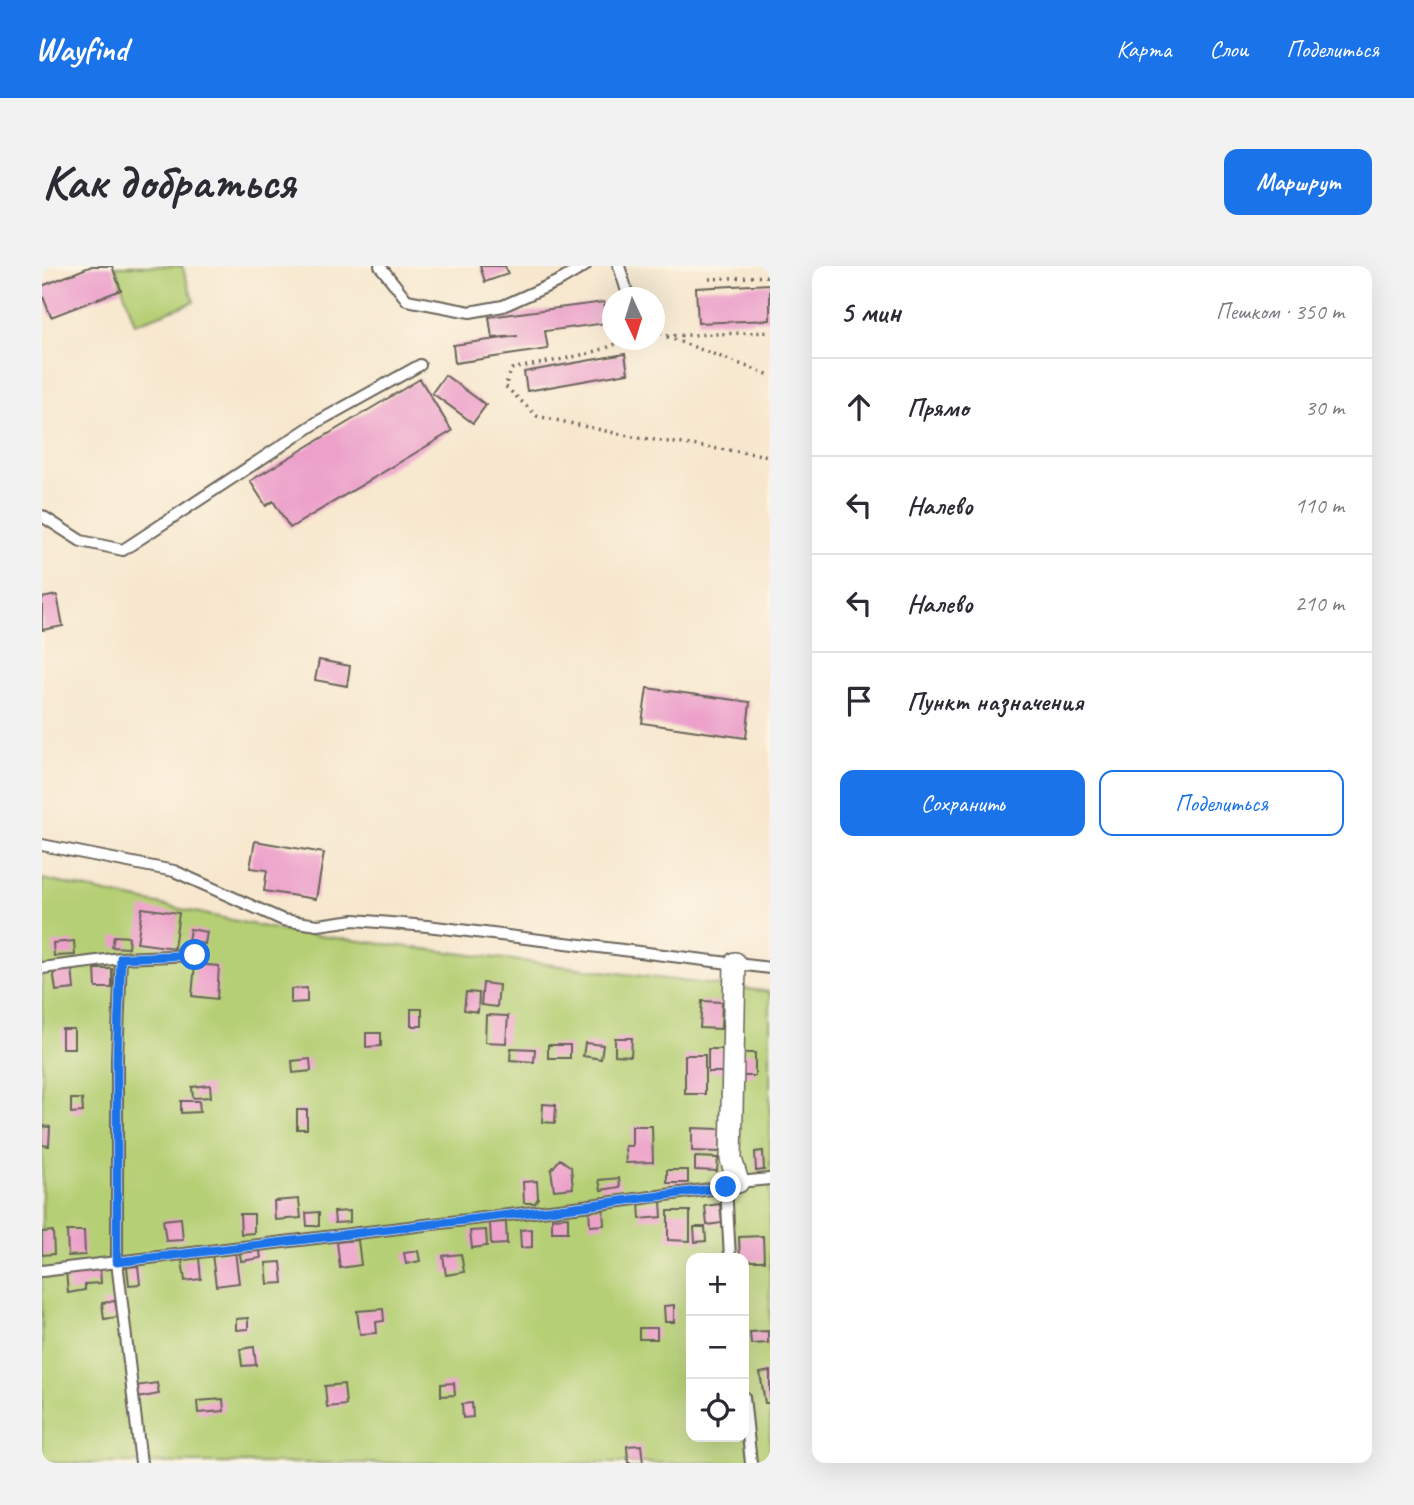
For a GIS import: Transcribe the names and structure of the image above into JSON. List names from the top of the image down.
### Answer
{
  "north": "bottom",
  "page": {
    "header": "Wayfind",
    "nav": ["Карта", "Слои", "Поделиться"],
    "buttons": [
      "Маршрут",
      ["Сохранить", "Поделиться"]
    ],
    "title": "Как добраться",
    "heading": ["5 мин", "Пешком · 350 m"],
    "list": [
      ["Прямо", "30 m"],
      ["Налево", "110 m"],
      ["Налево", "210 m"],
      "Пункт назначения"
    ],
    "map_buttons": ["+", "−"]
  }
}
